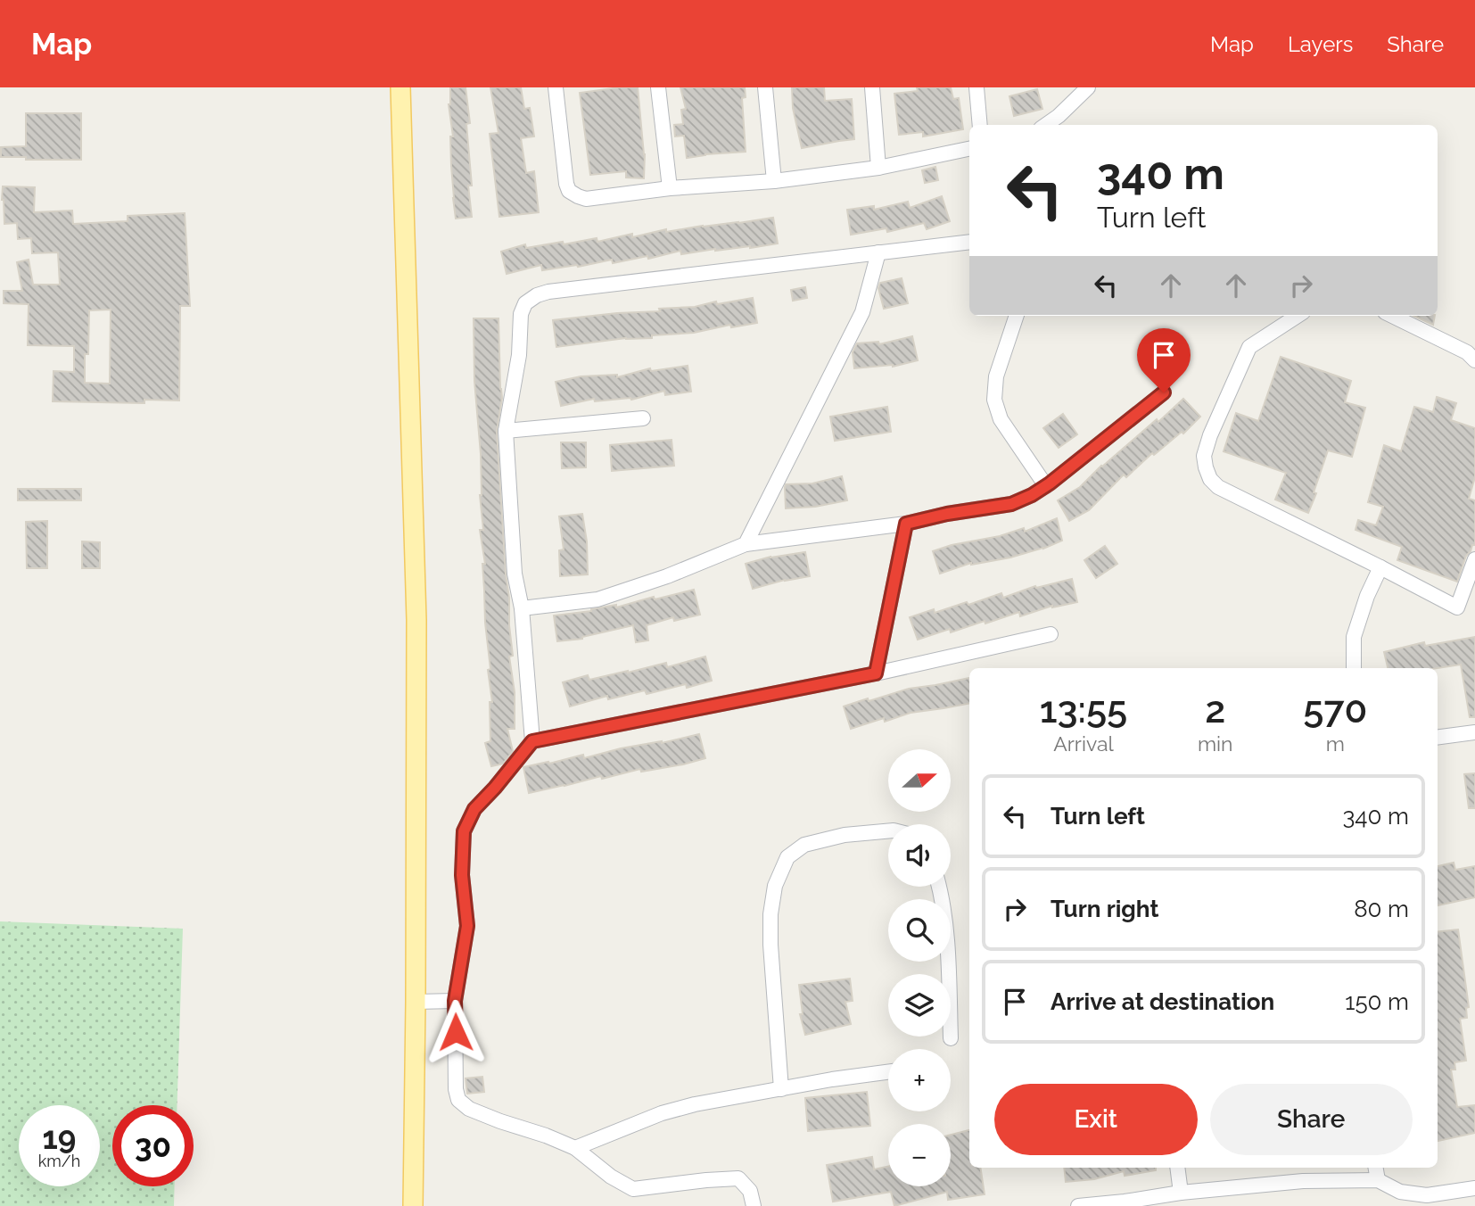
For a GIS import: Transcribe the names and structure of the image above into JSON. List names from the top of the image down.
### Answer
{
  "north": "right",
  "page": {
    "header": "Map",
    "nav": ["Map", "Layers", "Share"],
    "turn": ["340 m", "Turn left"],
    "eta": [
      "13:55",
      "Arrival",
      "2",
      "min",
      "570",
      "m"
    ],
    "map_buttons": ["+", "−"],
    "list": [
      {
        "name": "Turn left",
        "value": "340 m"
      },
      {
        "name": "Turn right",
        "value": "80 m"
      },
      {
        "name": "Arrive at destination",
        "value": "150 m"
      }
    ],
    "buttons": ["Exit", "Share"],
    "speed": "19 km/h",
    "limit": "30"
  }
}
